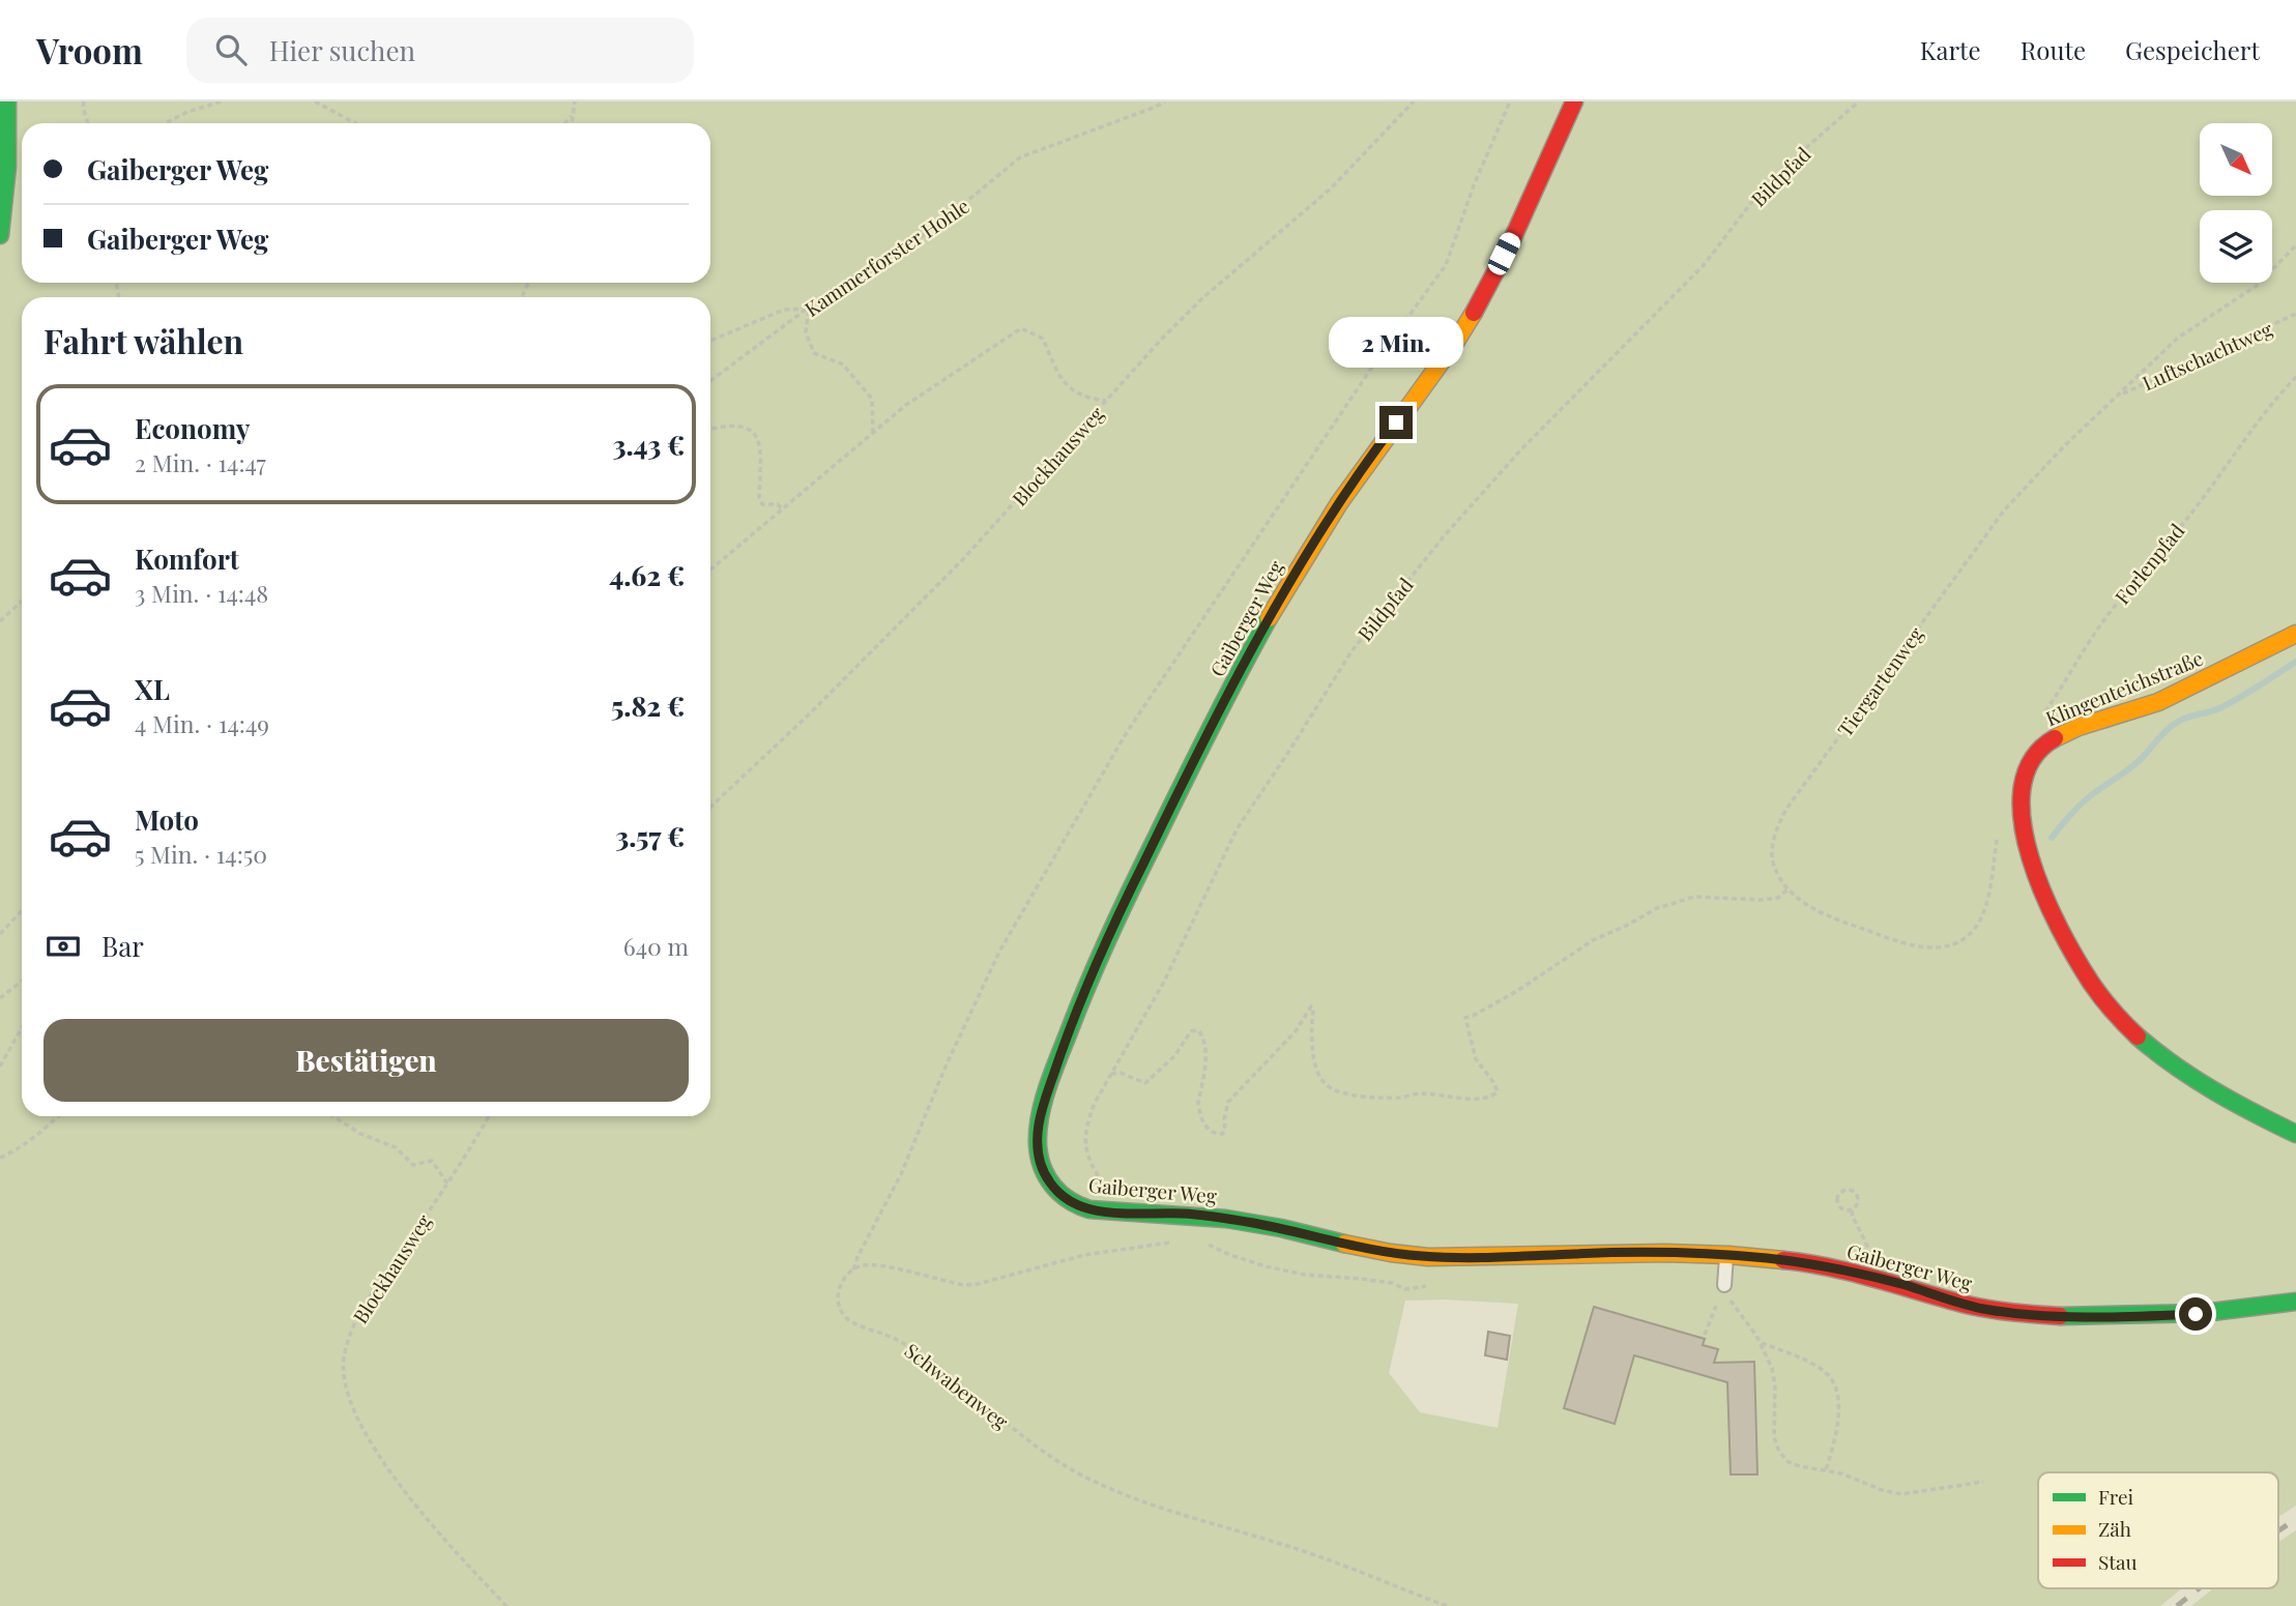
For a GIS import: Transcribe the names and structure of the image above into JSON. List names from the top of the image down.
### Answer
{
  "streets": {
    "street": ["Gaiberger Weg", "Klingenteichstraße"],
    "path": [
      "Bildpfad",
      "Kammerforster Hohle",
      "Luftschachtweg",
      "Blockhausweg",
      "Forlenpfad",
      "Tiergartenweg",
      "Schwabenweg"
    ]
  },
  "crossings": [
    ["Bildpfad", "Gaiberger Weg"],
    ["Luftschachtweg", "Tiergartenweg"]
  ],
  "legend": ["Frei", "Zäh", "Stau"],
  "north": "bottom right",
  "page": {
    "header": "Vroom",
    "search": "Hier suchen",
    "nav": ["Karte", "Route", "Gespeichert"],
    "banner": ["Gaiberger Weg", "Gaiberger Weg"],
    "heading": "Fahrt wählen",
    "bubble": "2 Min.",
    "list": [
      {
        "name": "Economy",
        "note": "2 Min. · 14:47",
        "value": "3.43 €"
      },
      {
        "name": "Komfort",
        "note": "3 Min. · 14:48",
        "value": "4.62 €"
      },
      {
        "name": "XL",
        "note": "4 Min. · 14:49",
        "value": "5.82 €"
      },
      {
        "name": "Moto",
        "note": "5 Min. · 14:50",
        "value": "3.57 €"
      }
    ],
    "pay": ["Bar", "640 m"],
    "buttons": "Bestätigen"
  }
}
